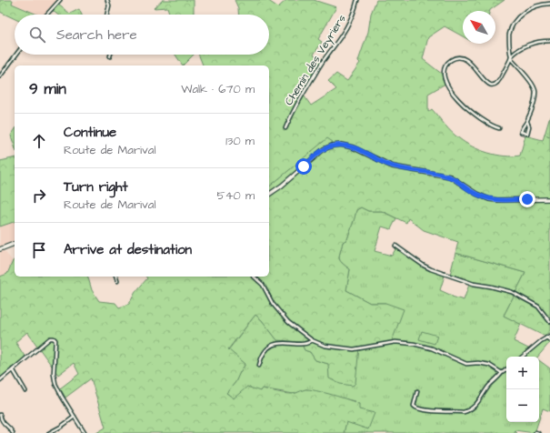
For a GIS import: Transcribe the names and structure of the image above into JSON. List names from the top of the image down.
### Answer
{
  "streets": {
    "street": ["Chemin des Veyriers"]
  },
  "north": "top left",
  "page": {
    "search": "Search here",
    "heading": ["9 min", "Walk · 670 m"],
    "list": [
      ["Continue", "Route de Marival", "130 m"],
      ["Turn right", "Route de Marival", "540 m"],
      "Arrive at destination"
    ],
    "map_buttons": ["+", "−"]
  }
}
